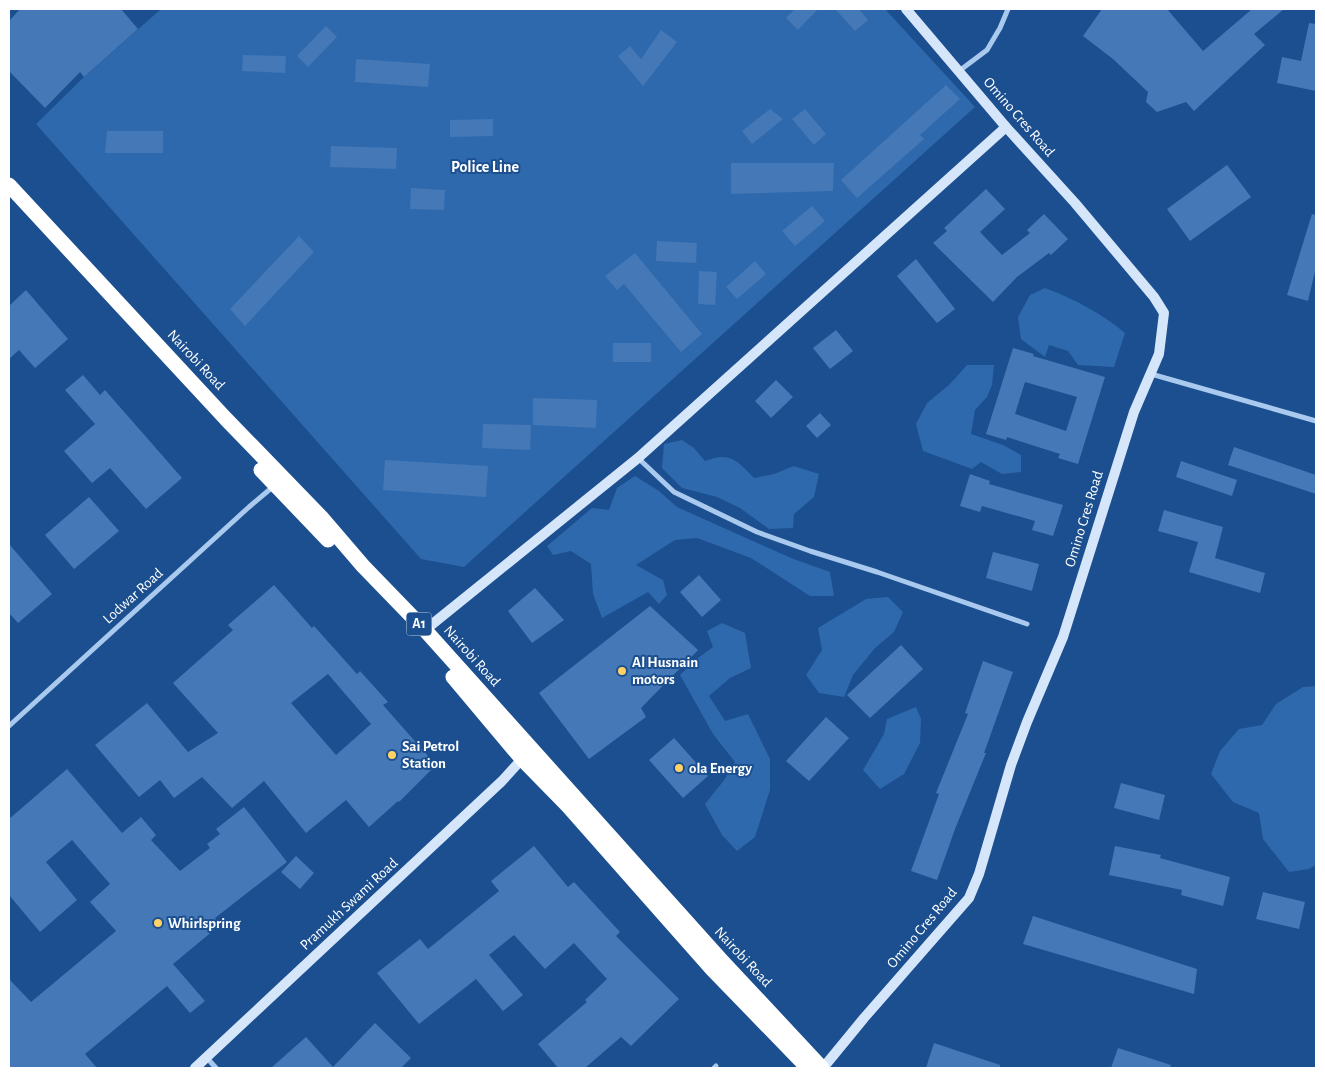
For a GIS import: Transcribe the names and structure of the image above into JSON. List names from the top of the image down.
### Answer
{
  "streets": {
    "highway": ["Nairobi Road", "A1"],
    "street": ["Omino Cres Road", "Lodwar Road", "Pramukh Swami Road"]
  },
  "crossings": [
    ["Omino Cres Road", "Nairobi Road"],
    ["Nairobi Road", "Lodwar Road"],
    ["Nairobi Road", "Pramukh Swami Road"]
  ],
  "districts": ["Police Line"],
  "places": [
    "Al Husnain motors",
    "Sai Petrol Station",
    "ola Energy",
    "Whirlspring"
  ]
}
